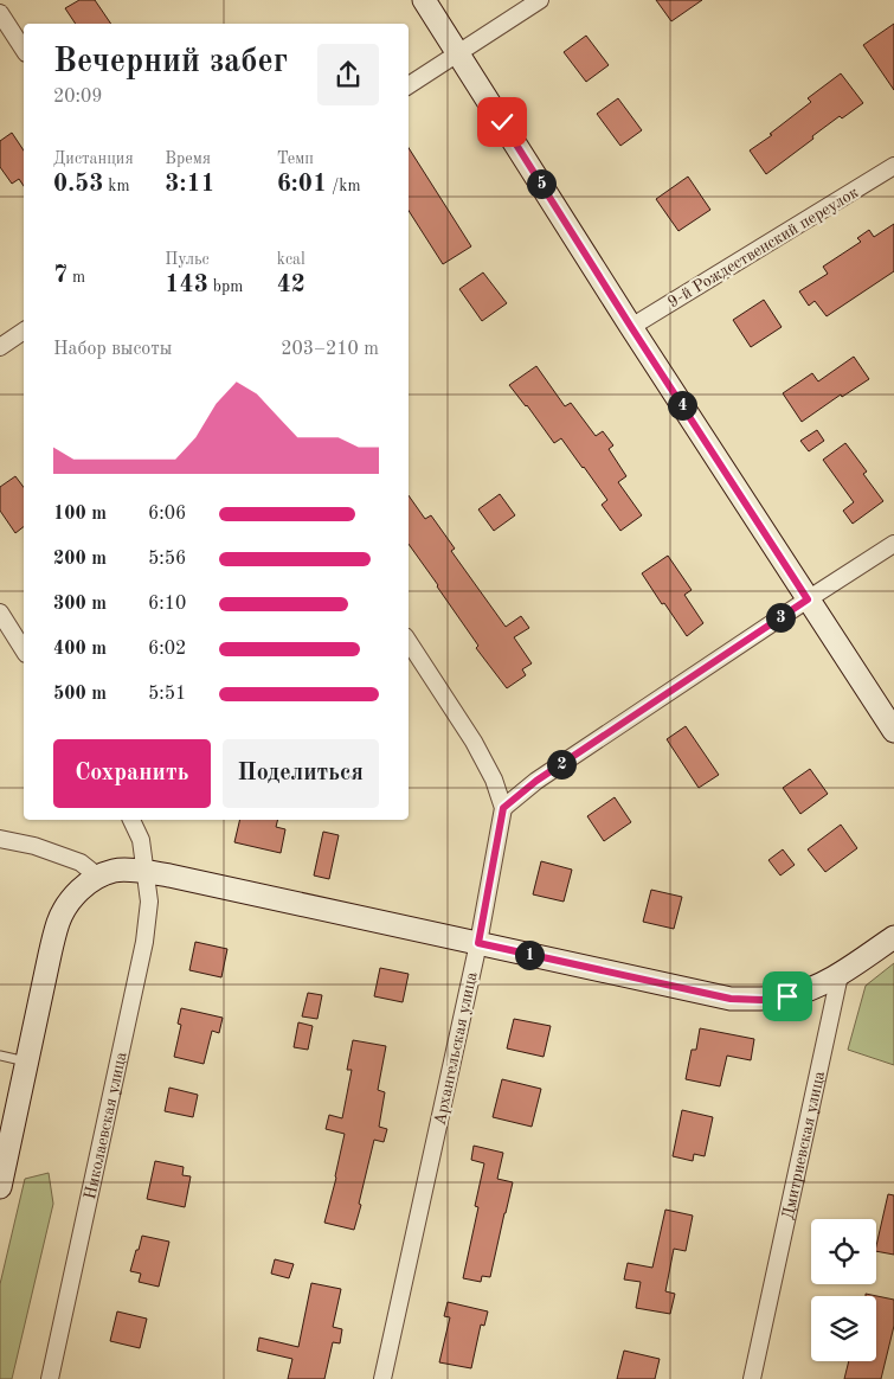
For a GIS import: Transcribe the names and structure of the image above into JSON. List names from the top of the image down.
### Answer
{
  "streets": {
    "street": [
      "9-й Рождественский переулок",
      "Архангельская улица",
      "Николаевская улица",
      "Дмитриевская улица"
    ]
  },
  "page": {
    "heading": ["Вечерний забег", "20:09"],
    "stats": [
      ["Дистанция", "0.53 km"],
      ["Время", "3:11"],
      ["Темп", "6:01 /km"],
      ["7 m"],
      ["Пульс", "143 bpm"],
      ["kcal", "42"]
    ],
    "pins": [
      "5",
      "4",
      "3",
      "2",
      "1"
    ],
    "chart": ["Набор высоты", "203–210 m"],
    "list": [
      {
        "name": "100 m",
        "note": "6:06"
      },
      {
        "name": "200 m",
        "note": "5:56"
      },
      {
        "name": "300 m",
        "note": "6:10"
      },
      {
        "name": "400 m",
        "note": "6:02"
      },
      {
        "name": "500 m",
        "note": "5:51"
      }
    ],
    "buttons": ["Сохранить", "Поделиться"]
  }
}
